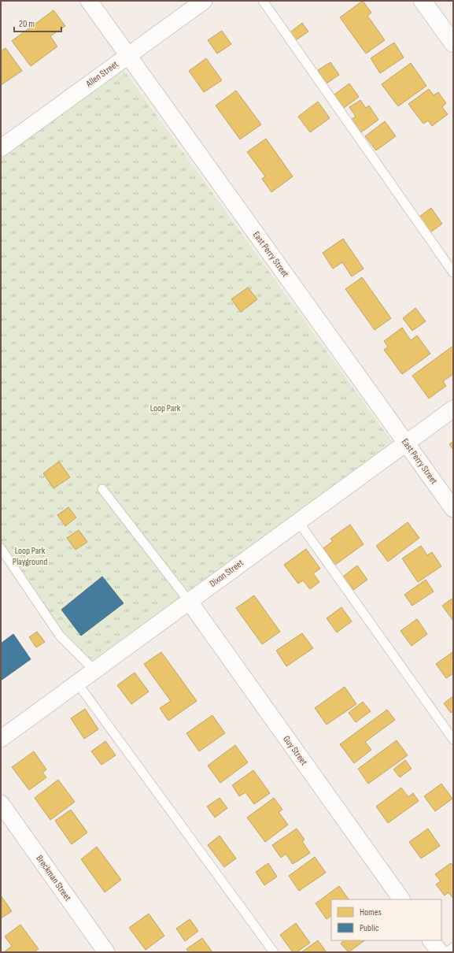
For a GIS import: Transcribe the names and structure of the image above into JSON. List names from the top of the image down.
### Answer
{
  "streets": {
    "street": [
      "Allen Street",
      "East Perry Street",
      "Dixon Street",
      "Guy Street",
      "Breckman Street"
    ]
  },
  "crossings": [
    ["Allen Street", "East Perry Street"],
    ["East Perry Street", "Dixon Street"],
    ["Dixon Street", "Guy Street"]
  ],
  "parks": ["Loop Park", "Loop Park Playground"],
  "legend": ["Homes", "Public"],
  "scale_bar": "20 m"
}
